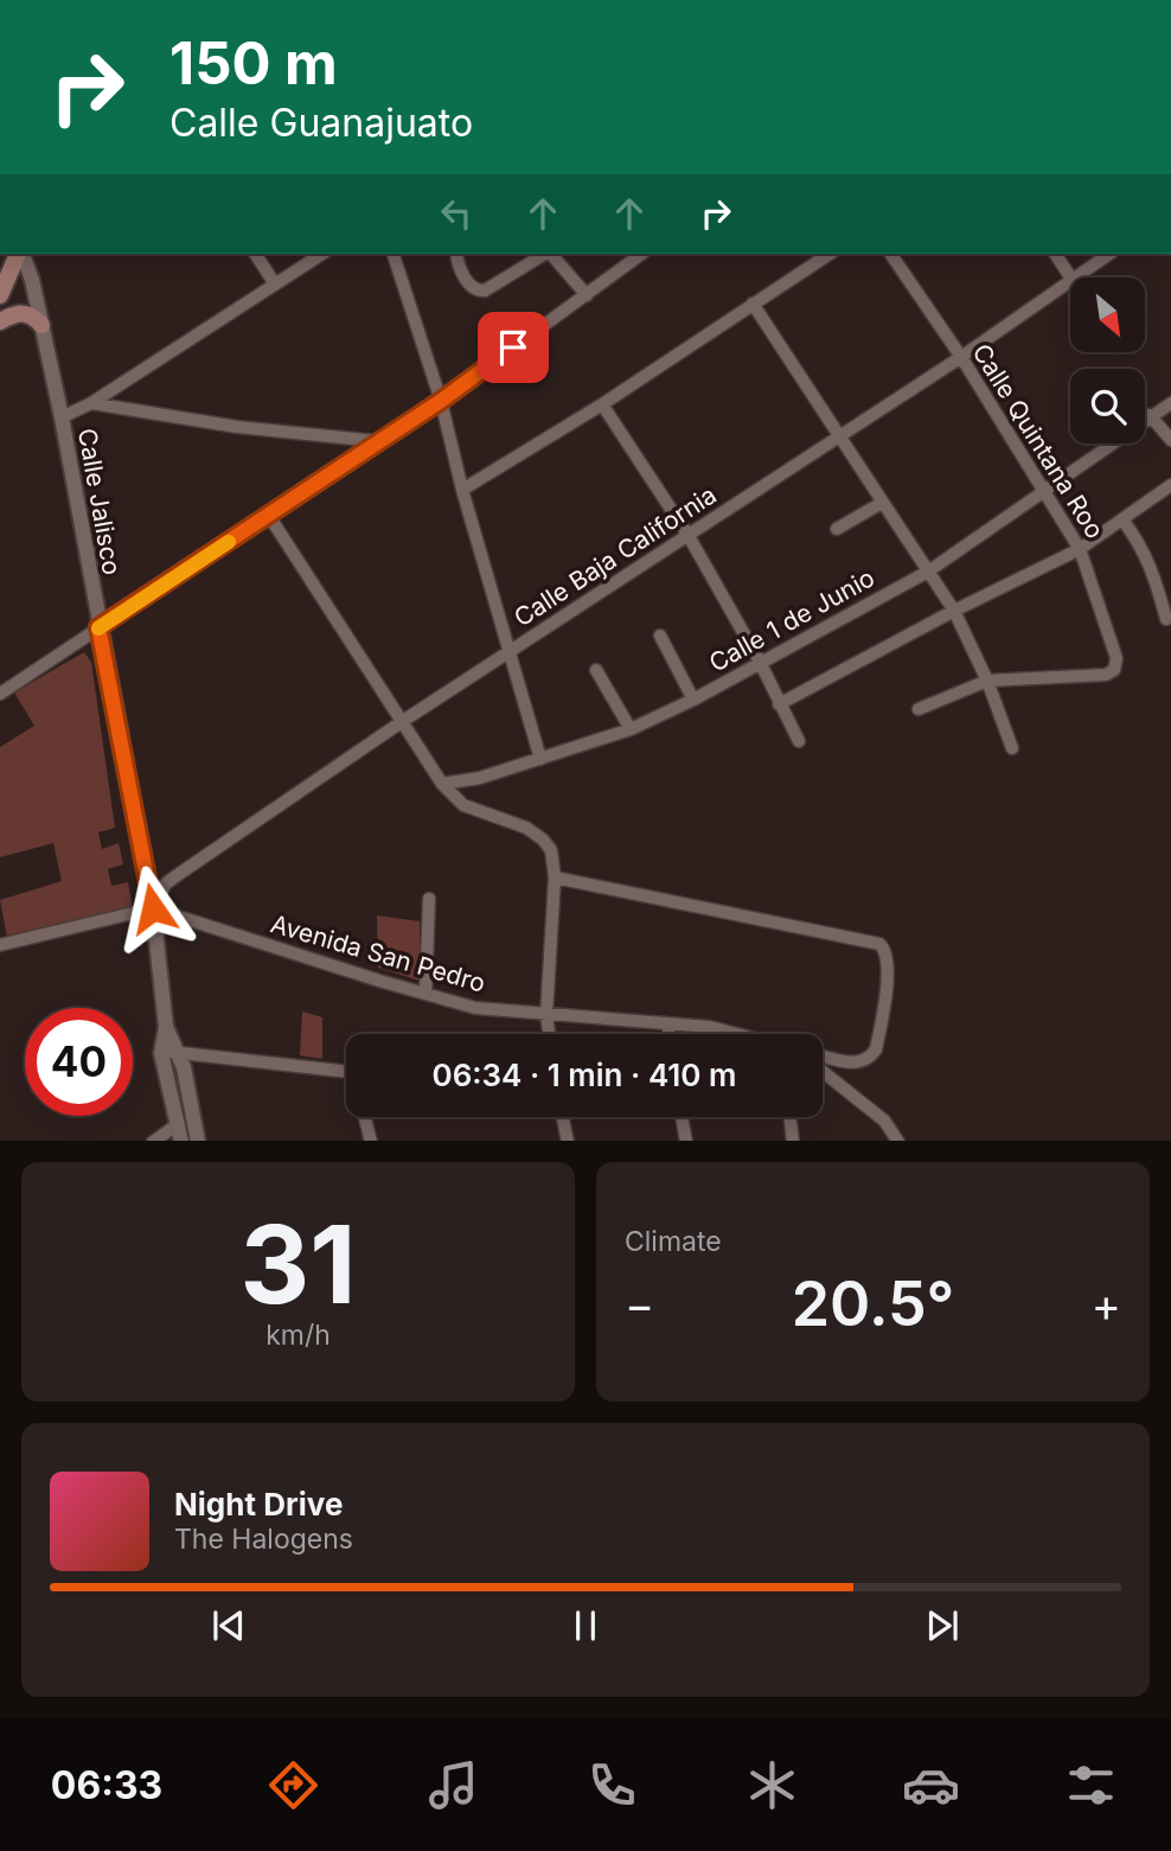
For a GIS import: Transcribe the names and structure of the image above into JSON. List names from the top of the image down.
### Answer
{
  "streets": {
    "street": [
      "Calle Quintana Roo",
      "Calle Jalisco",
      "Calle Baja California",
      "Calle 1 de Junio",
      "Avenida San Pedro"
    ]
  },
  "crossings": [
    ["Calle Quintana Roo", "Calle Baja California"],
    ["Calle Quintana Roo", "Calle 1 de Junio"],
    ["Calle Jalisco", "Calle Baja California"],
    ["Calle Jalisco", "Avenida San Pedro"],
    ["Calle Baja California", "Avenida San Pedro"]
  ],
  "north": "bottom right",
  "page": {
    "turn": ["150 m", "Calle Guanajuato"],
    "limit": "40",
    "trip": "06:34 · 1 min · 410 m",
    "tile": [
      ["31", "km/h"],
      "Climate"
    ],
    "heat": ["−", "20.5°", "+"],
    "song": ["Night Drive", "The Halogens"],
    "tabs": "06:33"
  }
}
